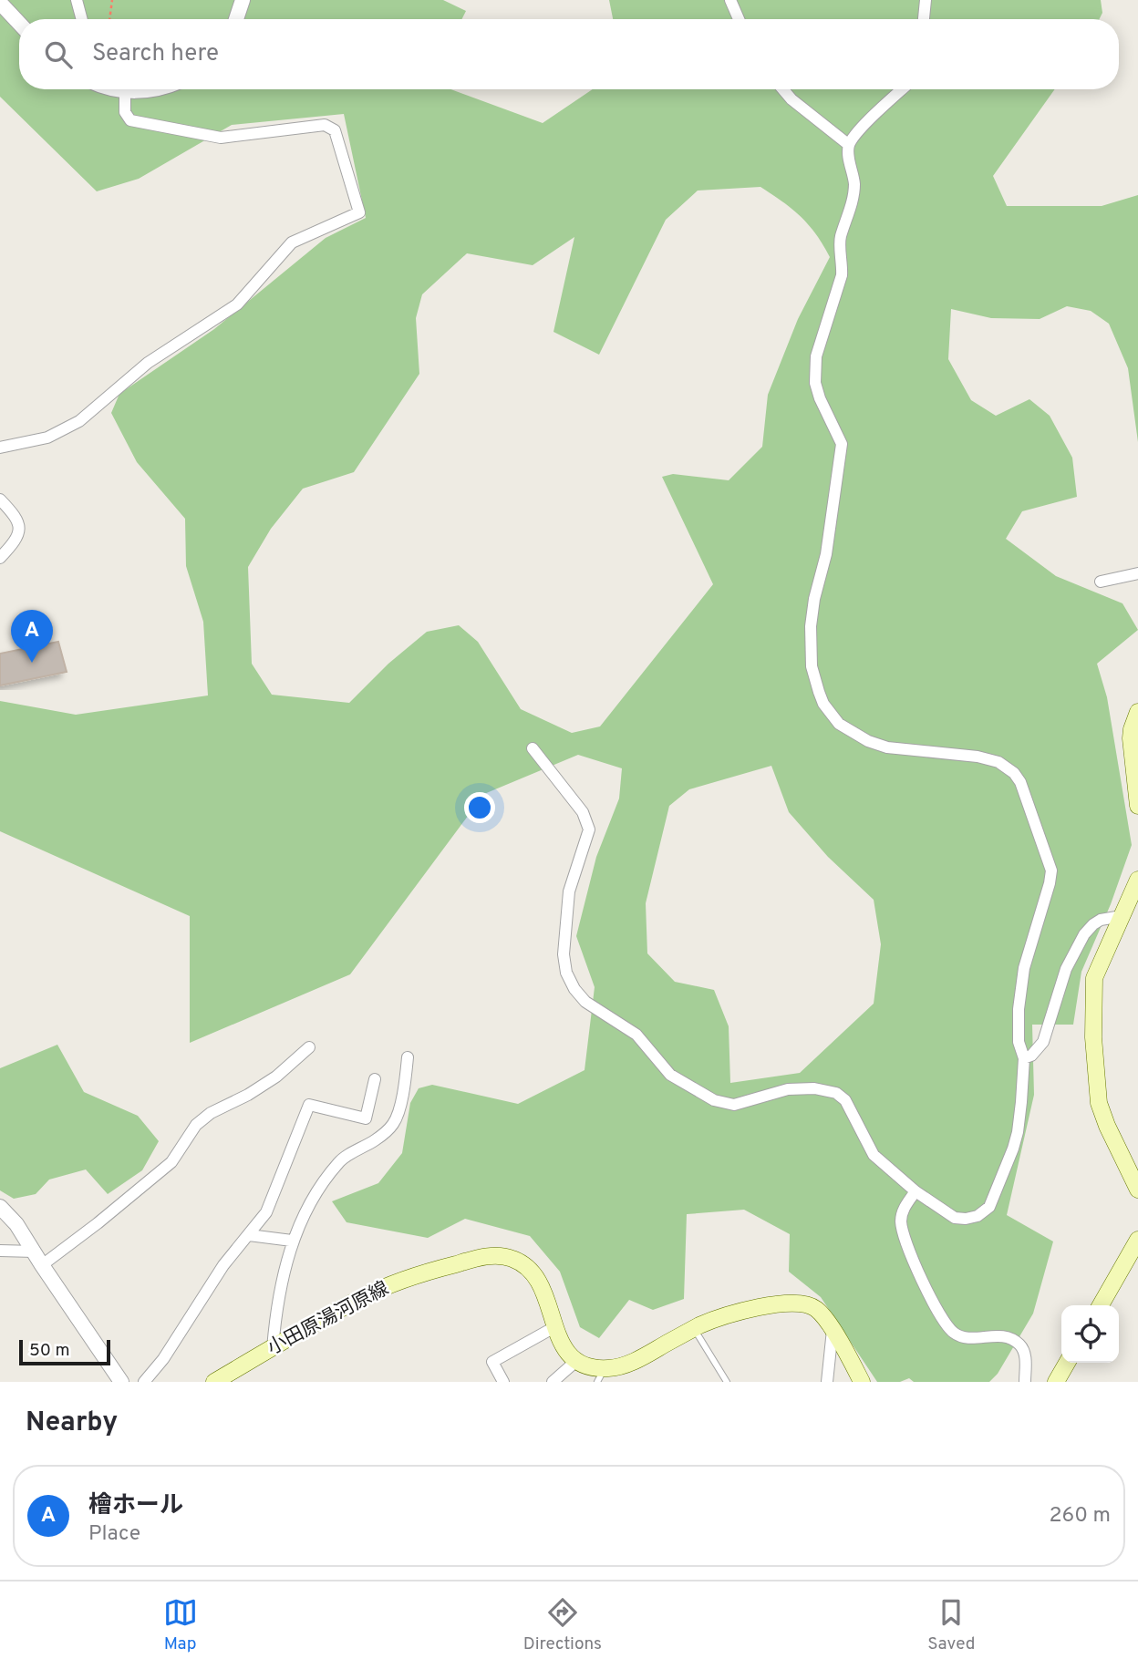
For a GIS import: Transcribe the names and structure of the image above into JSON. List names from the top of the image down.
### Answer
{
  "streets": {
    "main road": ["小田原湯河原線"]
  },
  "scale_bar": "50 m",
  "page": {
    "search": "Search here",
    "pins": "A",
    "scale": "50 m",
    "heading": "Nearby",
    "list": [
      {
        "mark": "A",
        "name": "檜ホール",
        "note": "Place",
        "value": "260 m"
      }
    ],
    "nav": ["Map", "Directions", "Saved"]
  }
}
